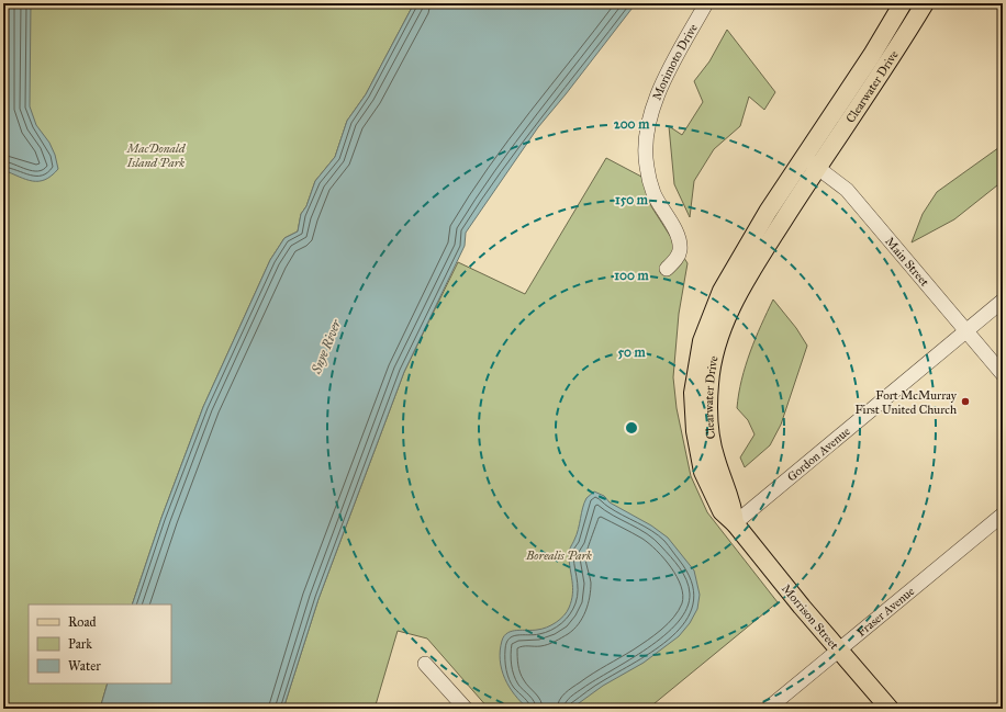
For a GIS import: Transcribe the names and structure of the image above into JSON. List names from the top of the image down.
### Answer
{
  "streets": {
    "main road": ["Clearwater Drive", "Morrison Street"],
    "street": [
      "Morimoto Drive",
      "Main Street",
      "Gordon Avenue",
      "Fraser Avenue"
    ]
  },
  "crossings": [
    ["Clearwater Drive", "Main Street"],
    ["Clearwater Drive", "Gordon Avenue"],
    ["Clearwater Drive", "Morrison Street"],
    ["Main Street", "Gordon Avenue"],
    ["Gordon Avenue", "Morrison Street"],
    ["Fraser Avenue", "Morrison Street"]
  ],
  "water": ["Snye River"],
  "parks": ["MacDonald Island Park", "Borealis Park"],
  "places": ["Fort McMurray First United Church"],
  "legend": ["Road", "Park", "Water"],
  "rings": [
    "200 m",
    "150 m",
    "100 m",
    "50 m"
  ]
}
